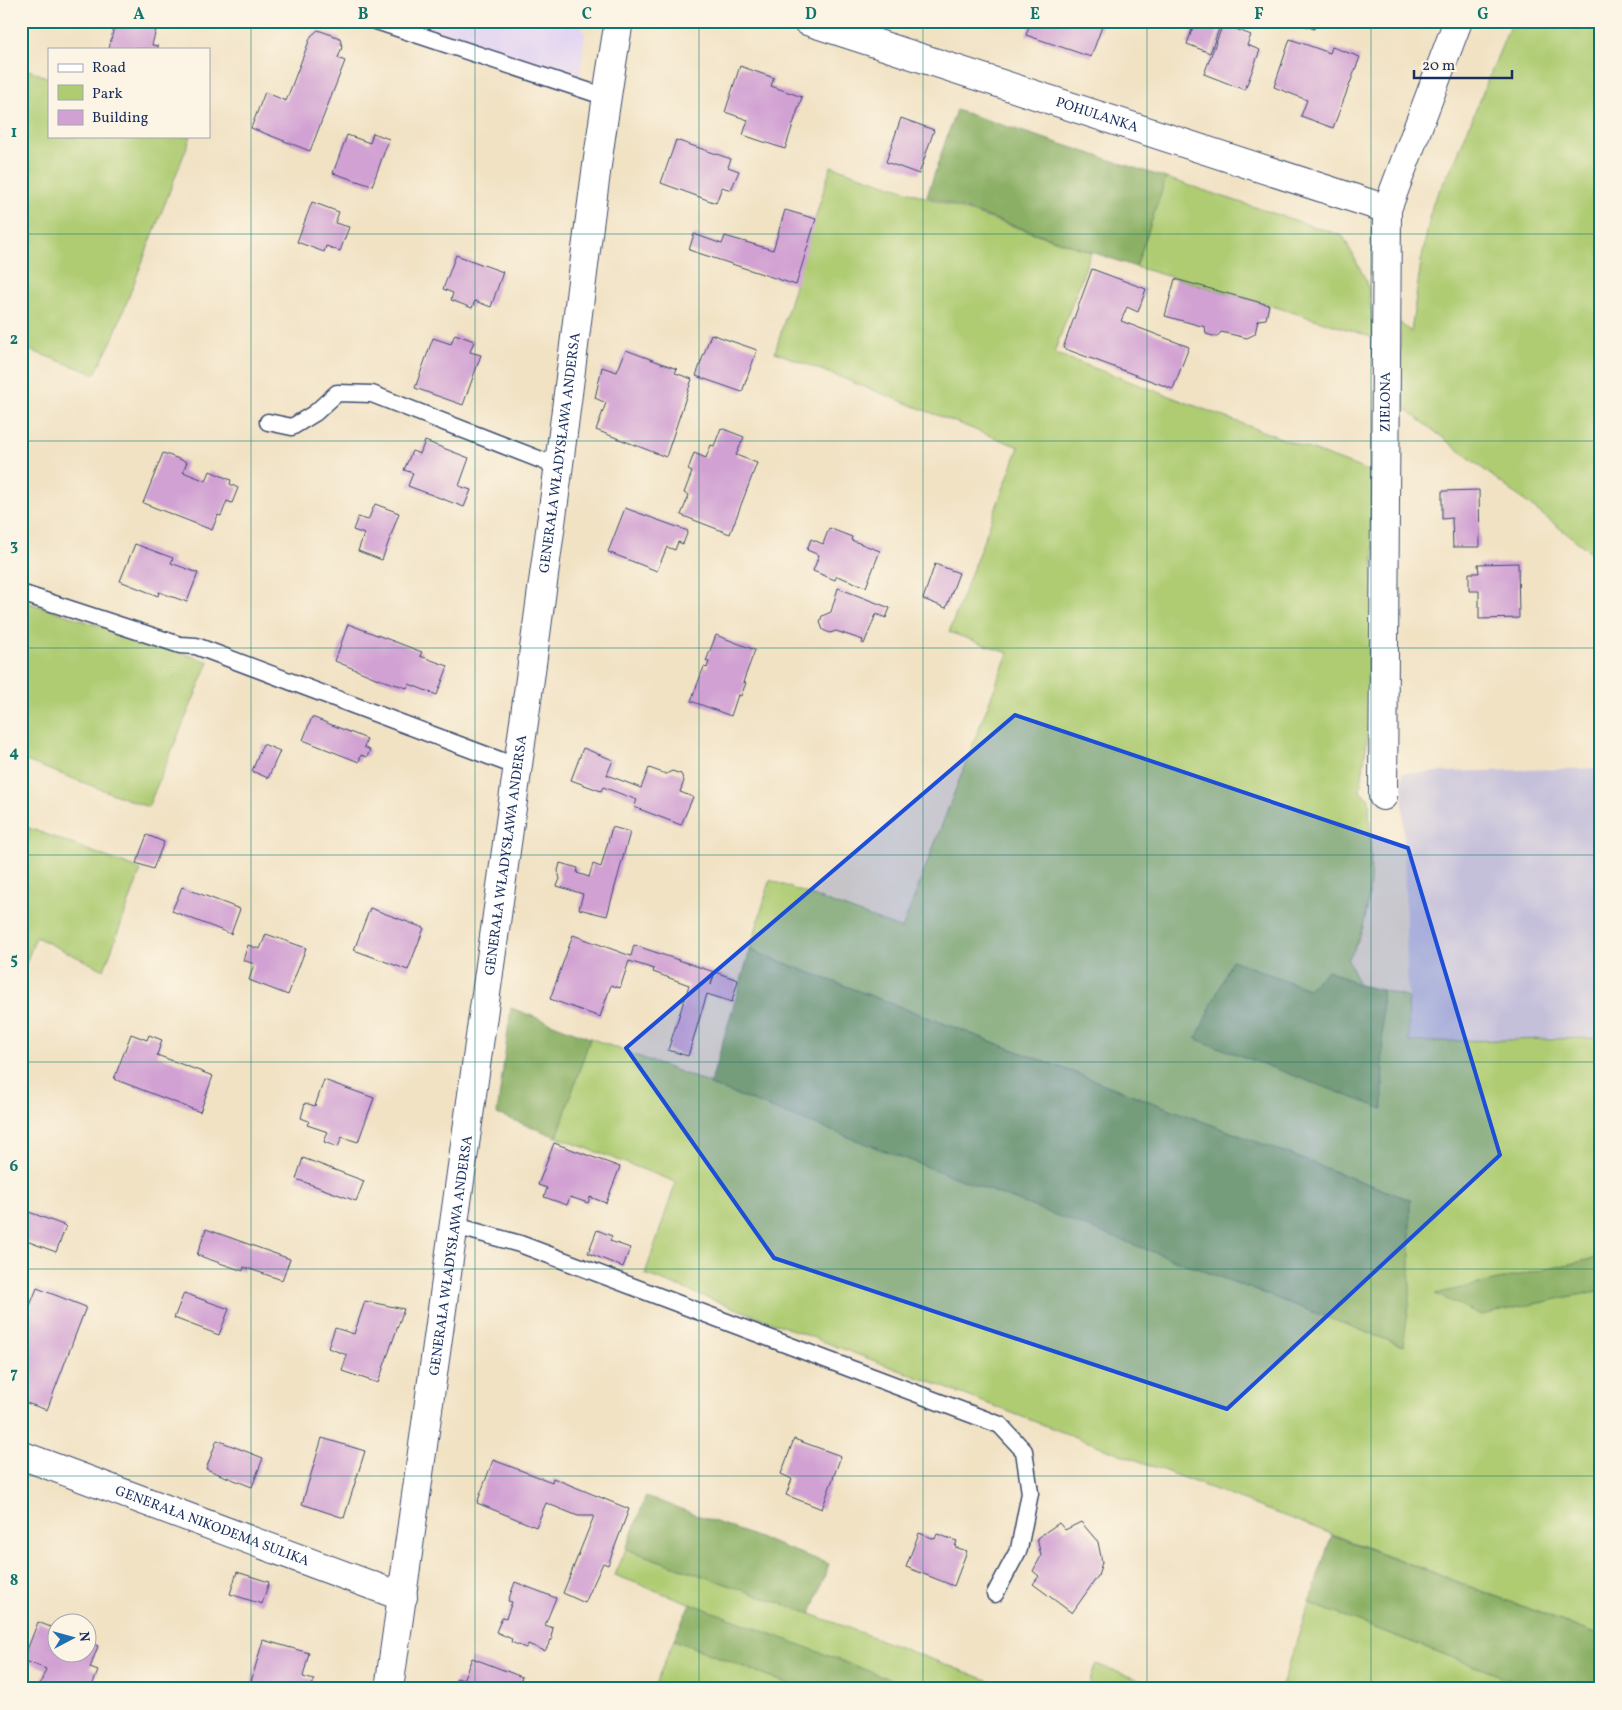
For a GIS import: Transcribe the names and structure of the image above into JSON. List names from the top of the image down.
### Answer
{
  "streets": {
    "street": [
      "POHULANKA",
      "ZIELONA",
      "GENERAŁA WŁADYSŁAWA ANDERSA",
      "GENERAŁA NIKODEMA SULIKA"
    ]
  },
  "crossings": [
    ["POHULANKA", "ZIELONA"],
    ["GENERAŁA WŁADYSŁAWA ANDERSA", "GENERAŁA NIKODEMA SULIKA"]
  ],
  "legend": ["Road", "Park", "Building"],
  "scale_bar": "20 m",
  "north": "right",
  "grid": {
    "columns": [
      "A",
      "B",
      "C",
      "D",
      "E",
      "F",
      "G"
    ],
    "rows": [
      "1",
      "2",
      "3",
      "4",
      "5",
      "6",
      "7",
      "8"
    ]
  }
}
